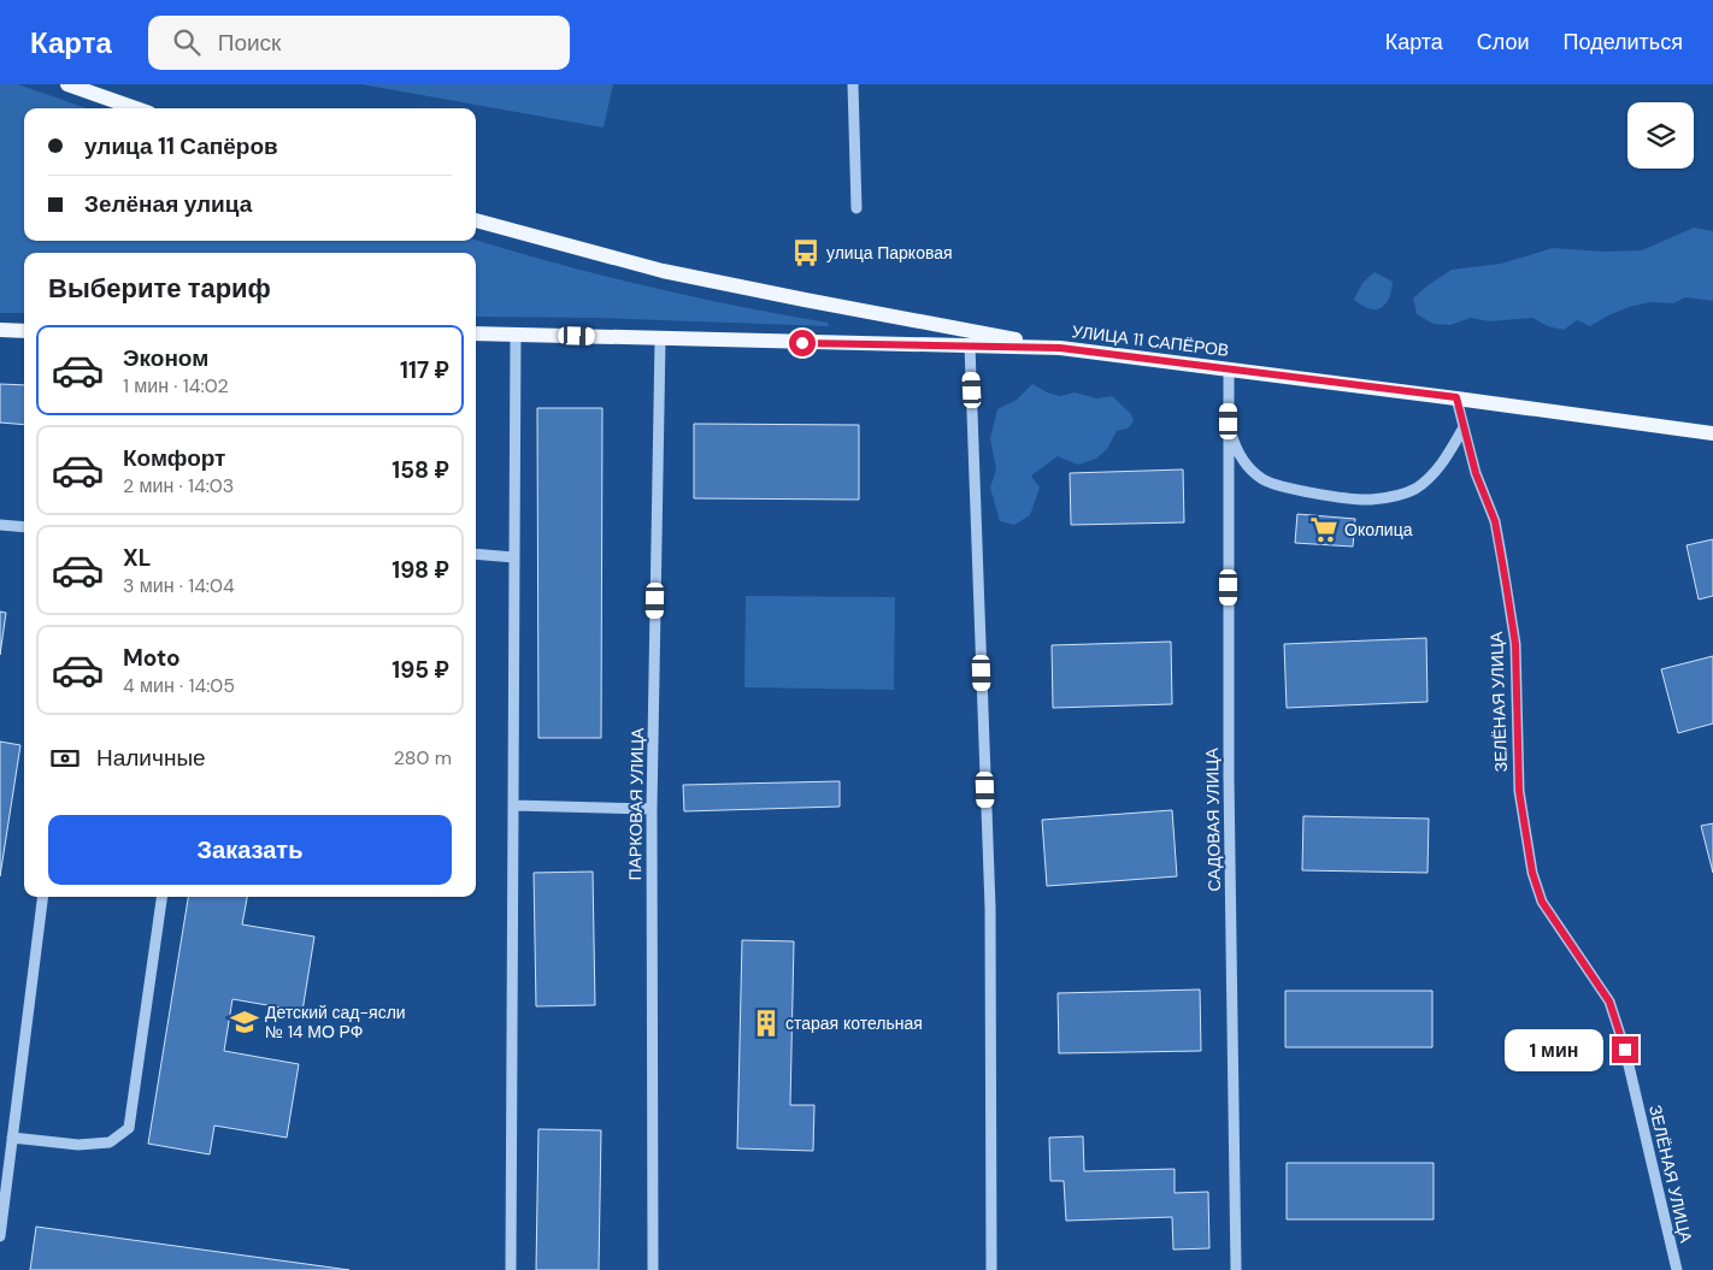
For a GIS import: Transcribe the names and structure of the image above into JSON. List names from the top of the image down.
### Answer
{
  "streets": {
    "main road": ["УЛИЦА 11 САПЁРОВ"],
    "street": ["ЗЕЛЁНАЯ УЛИЦА", "ПАРКОВАЯ УЛИЦА", "САДОВАЯ УЛИЦА"]
  },
  "crossings": [
    ["УЛИЦА 11 САПЁРОВ", "ЗЕЛЁНАЯ УЛИЦА"],
    ["УЛИЦА 11 САПЁРОВ", "ПАРКОВАЯ УЛИЦА"],
    ["УЛИЦА 11 САПЁРОВ", "САДОВАЯ УЛИЦА"]
  ],
  "places": {
    "bus stop": ["улица Парковая"],
    "supermarket": ["Околица"],
    "school or university": ["Детский сад-ясли № 14 МО РФ"],
    "building": ["старая котельная"]
  },
  "page": {
    "header": "Карта",
    "search": "Поиск",
    "nav": ["Карта", "Слои", "Поделиться"],
    "banner": ["улица 11 Сапёров", "Зелёная улица"],
    "heading": "Выберите тариф",
    "list": [
      {
        "name": "Эконом",
        "note": "1 мин · 14:02",
        "value": "117 ₽"
      },
      {
        "name": "Комфорт",
        "note": "2 мин · 14:03",
        "value": "158 ₽"
      },
      {
        "name": "XL",
        "note": "3 мин · 14:04",
        "value": "198 ₽"
      },
      {
        "name": "Moto",
        "note": "4 мин · 14:05",
        "value": "195 ₽"
      }
    ],
    "pay": ["Наличные", "280 m"],
    "buttons": "Заказать",
    "bubble": "1 мин"
  }
}
